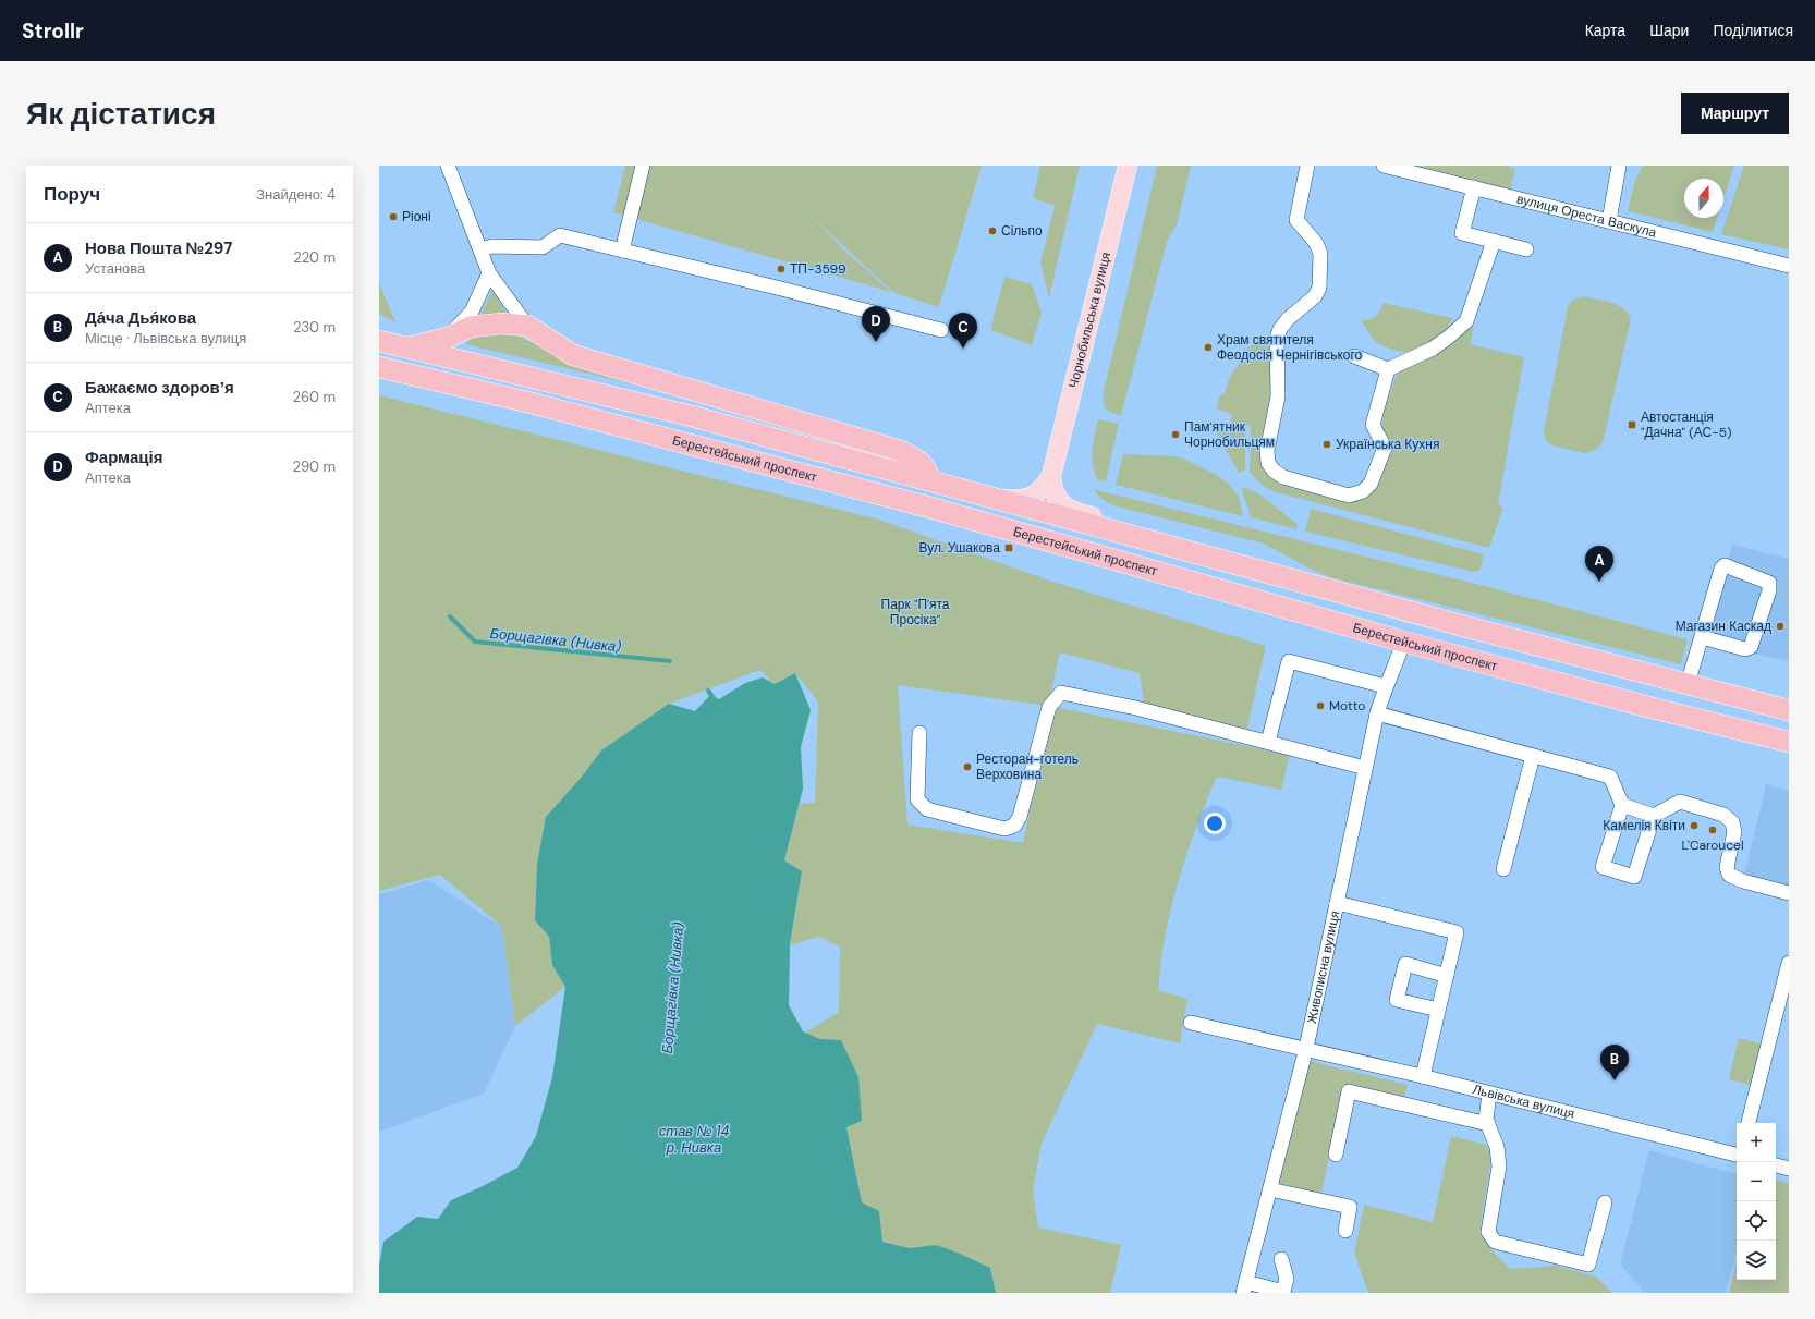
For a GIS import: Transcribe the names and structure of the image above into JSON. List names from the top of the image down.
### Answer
{
  "streets": {
    "highway": ["Берестейський проспект"],
    "main road": ["Чорнобильська вулиця"],
    "street": ["вулиця Ореста Васкула", "Живописна вулиця", "Львівська вулиця"]
  },
  "crossings": [
    ["Чорнобильська вулиця", "Берестейський проспект"],
    ["Берестейський проспект", "Живописна вулиця"],
    ["Живописна вулиця", "Львівська вулиця"]
  ],
  "water": ["Борщагівка (Нивка)", "став № 14 р. Нивка"],
  "parks": ["Парк \"П'ята Просіка\""],
  "places": {
    "other": [
      "Ріоні",
      "Сільпо",
      "ТП-3599",
      "Храм святителя Феодосія Чернігівського",
      "Пам'ятник Чорнобильцям",
      "Українська Кухня",
      "Магазин Каскад",
      "Motto",
      "Ресторан-готель Верховина",
      "Камелія Квіти",
      "L'Caroucel"
    ],
    "transit": ["Автостанція \"Дачна\" (АС-5)", "Вул. Ушакова"]
  },
  "north": "top",
  "page": {
    "header": "Strollr",
    "nav": ["Карта", "Шари", "Поділитися"],
    "buttons": "Маршрут",
    "title": "Як дістатися",
    "heading": ["Поруч", "Знайдено: 4"],
    "list": [
      {
        "mark": "A",
        "name": "Нова Пошта №297",
        "note": "Установа",
        "value": "220 m"
      },
      {
        "mark": "B",
        "name": "Да́ча Дья́кова",
        "note": "Місце · Львівська вулиця",
        "value": "230 m"
      },
      {
        "mark": "C",
        "name": "Бажаємо здоровʼя",
        "note": "Аптека",
        "value": "260 m"
      },
      {
        "mark": "D",
        "name": "Фармація",
        "note": "Аптека",
        "value": "290 m"
      }
    ],
    "pins": [
      "D",
      "C",
      "A",
      "B"
    ],
    "map_buttons": ["+", "−"]
  }
}
